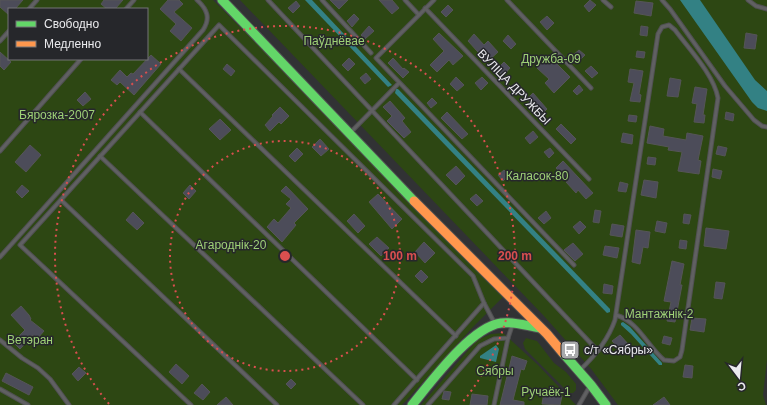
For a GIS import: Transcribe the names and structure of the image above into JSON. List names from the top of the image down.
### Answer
{
  "streets": {
    "lane": ["ВУЛІЦА ДРУЖБЫ"]
  },
  "parks": [
    "Паўднёвае",
    "Дружба-09",
    "Бярозка-2007",
    "Каласок-80",
    "Агароднік-20",
    "Мантажнік-2",
    "Ветэран",
    "Сябры",
    "Ручаёк-1"
  ],
  "places": {
    "bus stop": ["с/т «Сябры»"]
  },
  "legend": ["Свободно", "Медленно"],
  "north": "bottom",
  "rings": ["100 m", "200 m"]
}
